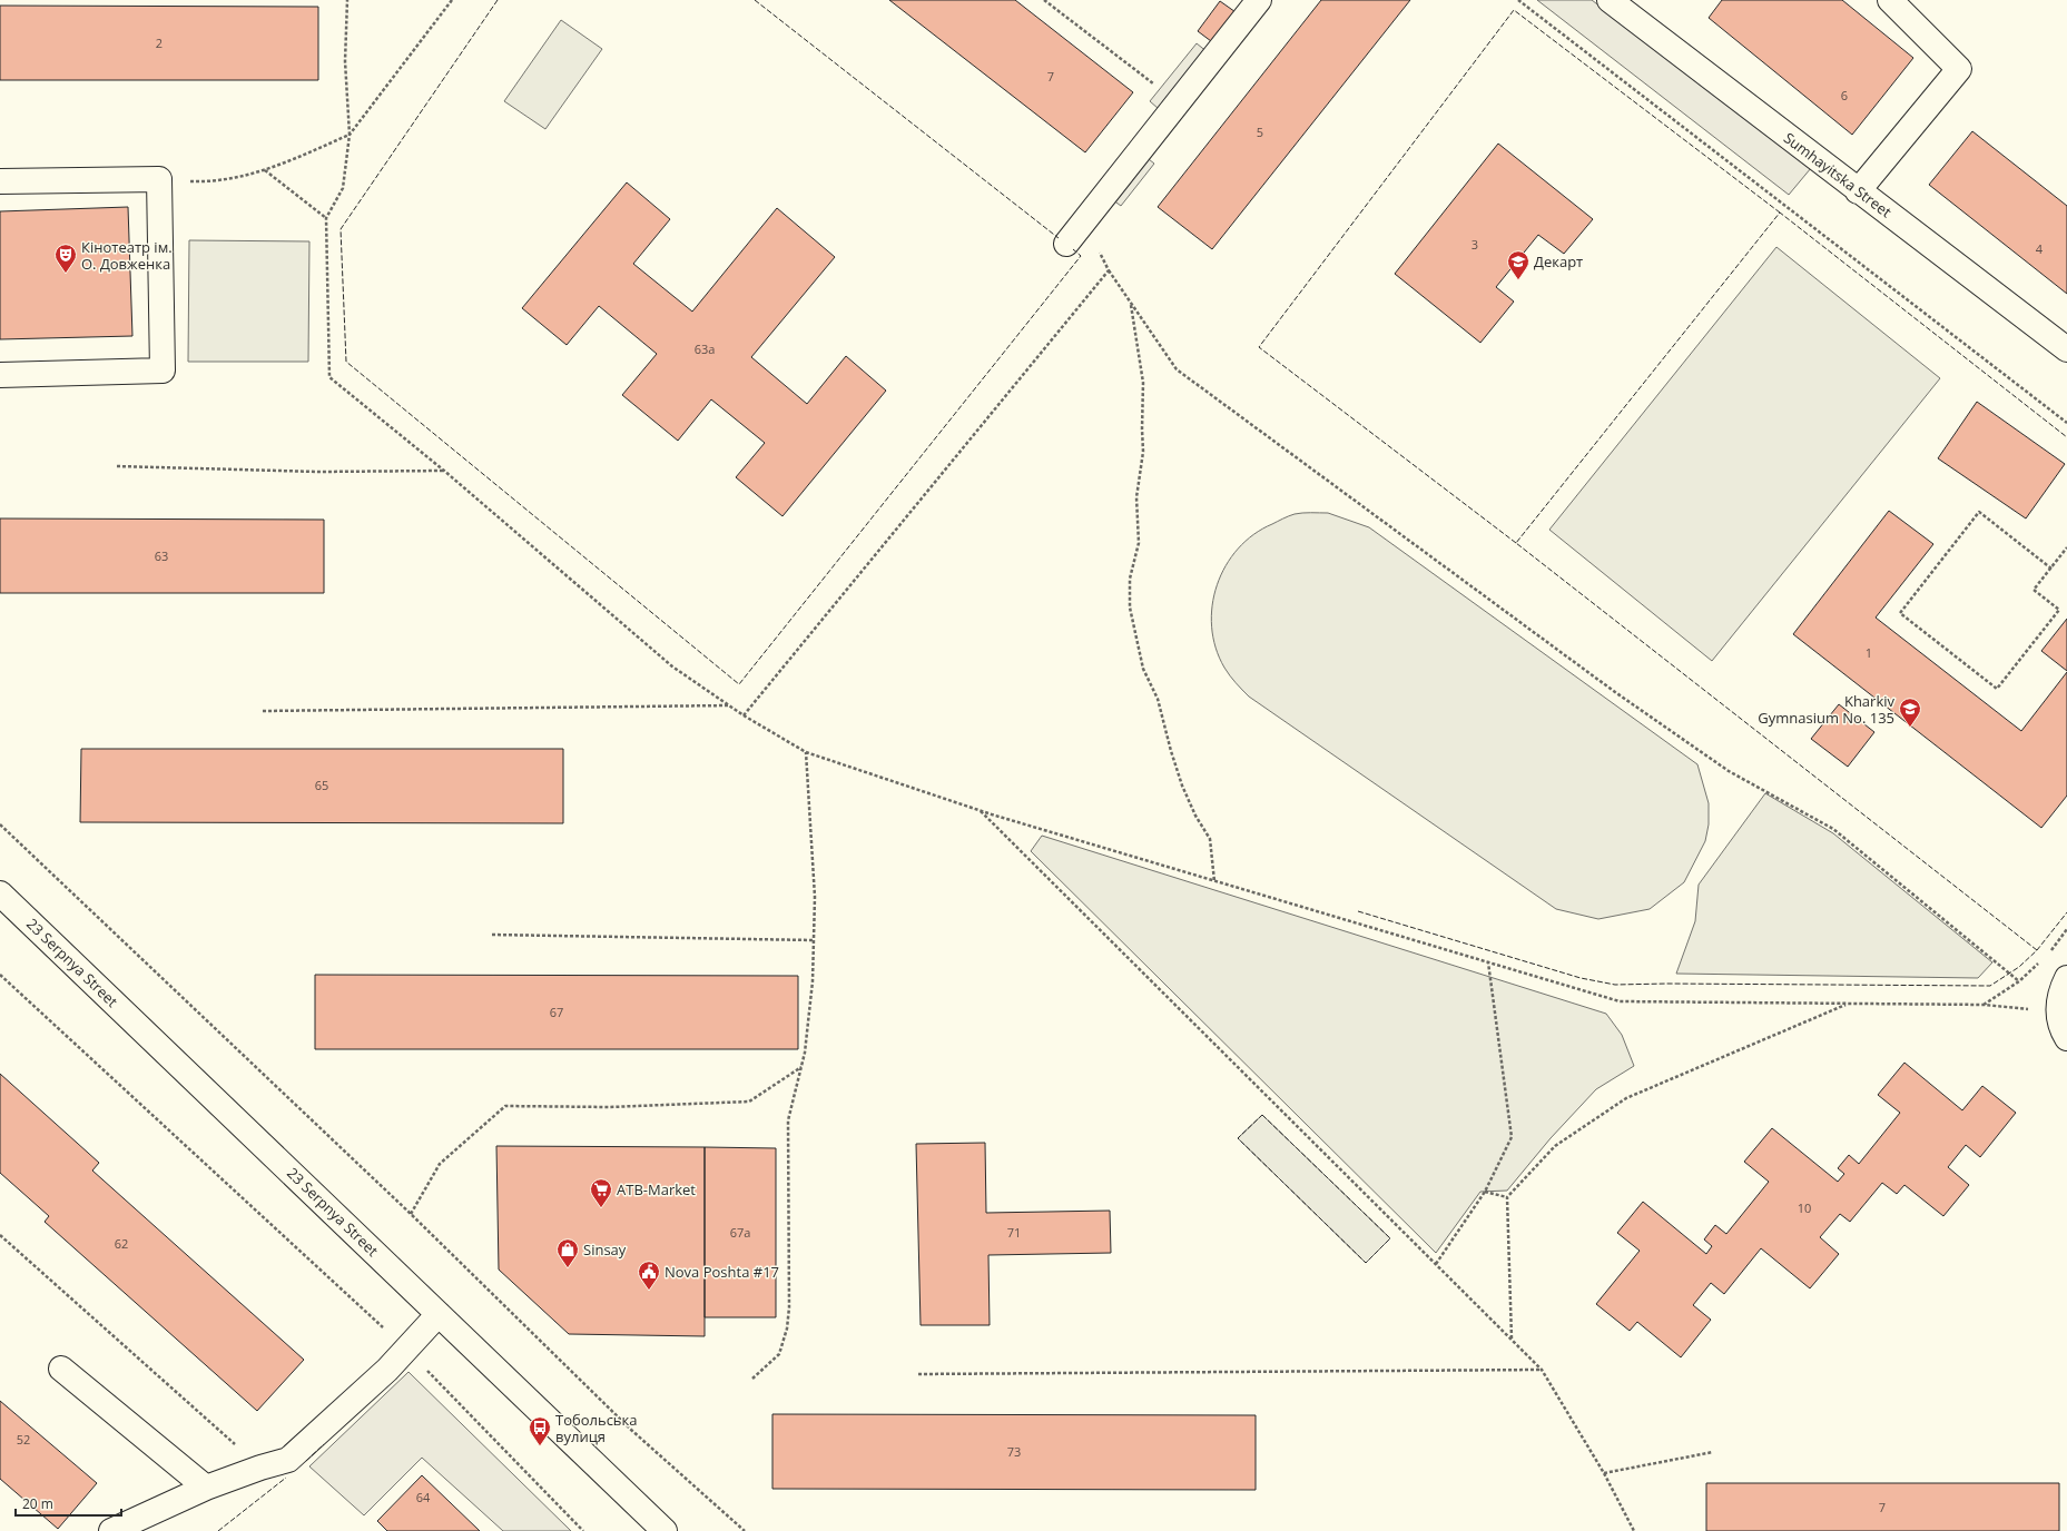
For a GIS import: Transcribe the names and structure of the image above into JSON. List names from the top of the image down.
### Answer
{
  "streets": {
    "street": ["Sumhayitska Street", "23 Serpnya Street"]
  },
  "places": {
    "theatre": ["Кінотеатр ім. О. Довженка"],
    "school or university": ["Декарт", "Kharkiv Gymnasium No. 135"],
    "supermarket": ["ATB-Market"],
    "shop": ["Sinsay"],
    "public building": ["Nova Poshta #17"],
    "bus stop": ["Тобольська вулиця"]
  },
  "house_numbers": [
    "2",
    "7",
    "6",
    "5",
    "3",
    "4",
    "63а",
    "63",
    "1",
    "65",
    "67",
    "10",
    "67а",
    "71",
    "62",
    "52",
    "73",
    "64",
    "7"
  ],
  "scale_bar": "20 m"
}
